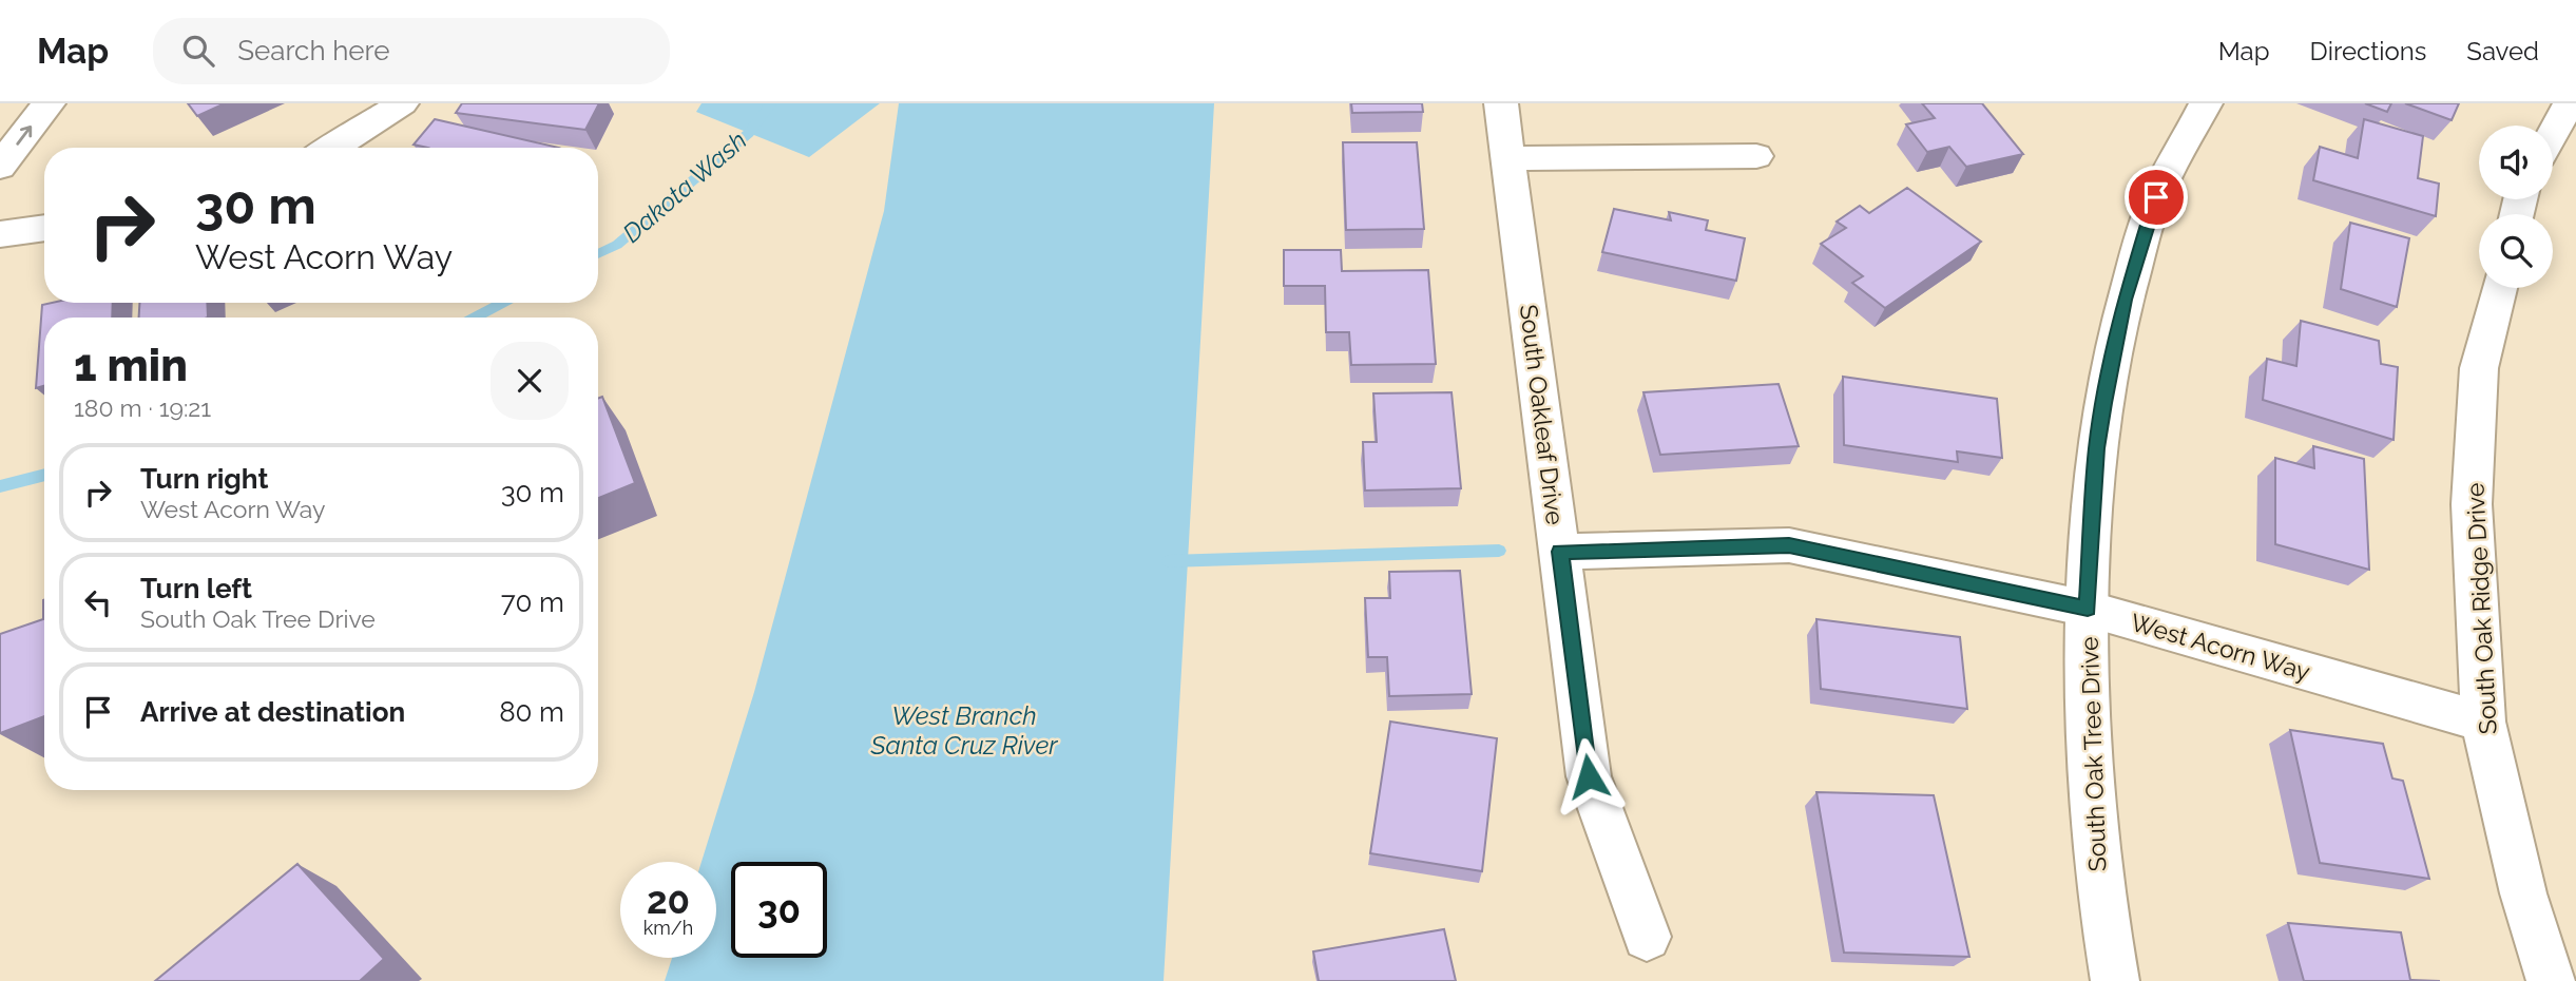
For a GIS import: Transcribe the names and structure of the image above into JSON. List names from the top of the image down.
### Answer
{
  "streets": {
    "street": [
      "South Oakleaf Drive",
      "South Oak Ridge Drive",
      "West Acorn Way",
      "South Oak Tree Drive"
    ]
  },
  "crossings": [
    ["South Oakleaf Drive", "West Acorn Way"],
    ["South Oak Ridge Drive", "West Acorn Way"],
    ["West Acorn Way", "South Oak Tree Drive"]
  ],
  "water": ["Dakota Wash", "West Branch Santa Cruz River"],
  "page": {
    "header": "Map",
    "search": "Search here",
    "nav": ["Map", "Directions", "Saved"],
    "turn": ["30 m", "West Acorn Way"],
    "heading": ["1 min", "180 m · 19:21"],
    "list": [
      {
        "name": "Turn right",
        "note": "West Acorn Way",
        "value": "30 m"
      },
      {
        "name": "Turn left",
        "note": "South Oak Tree Drive",
        "value": "70 m"
      },
      {
        "name": "Arrive at destination",
        "value": "80 m"
      }
    ],
    "speed": "20 km/h",
    "limit": "30"
  }
}
